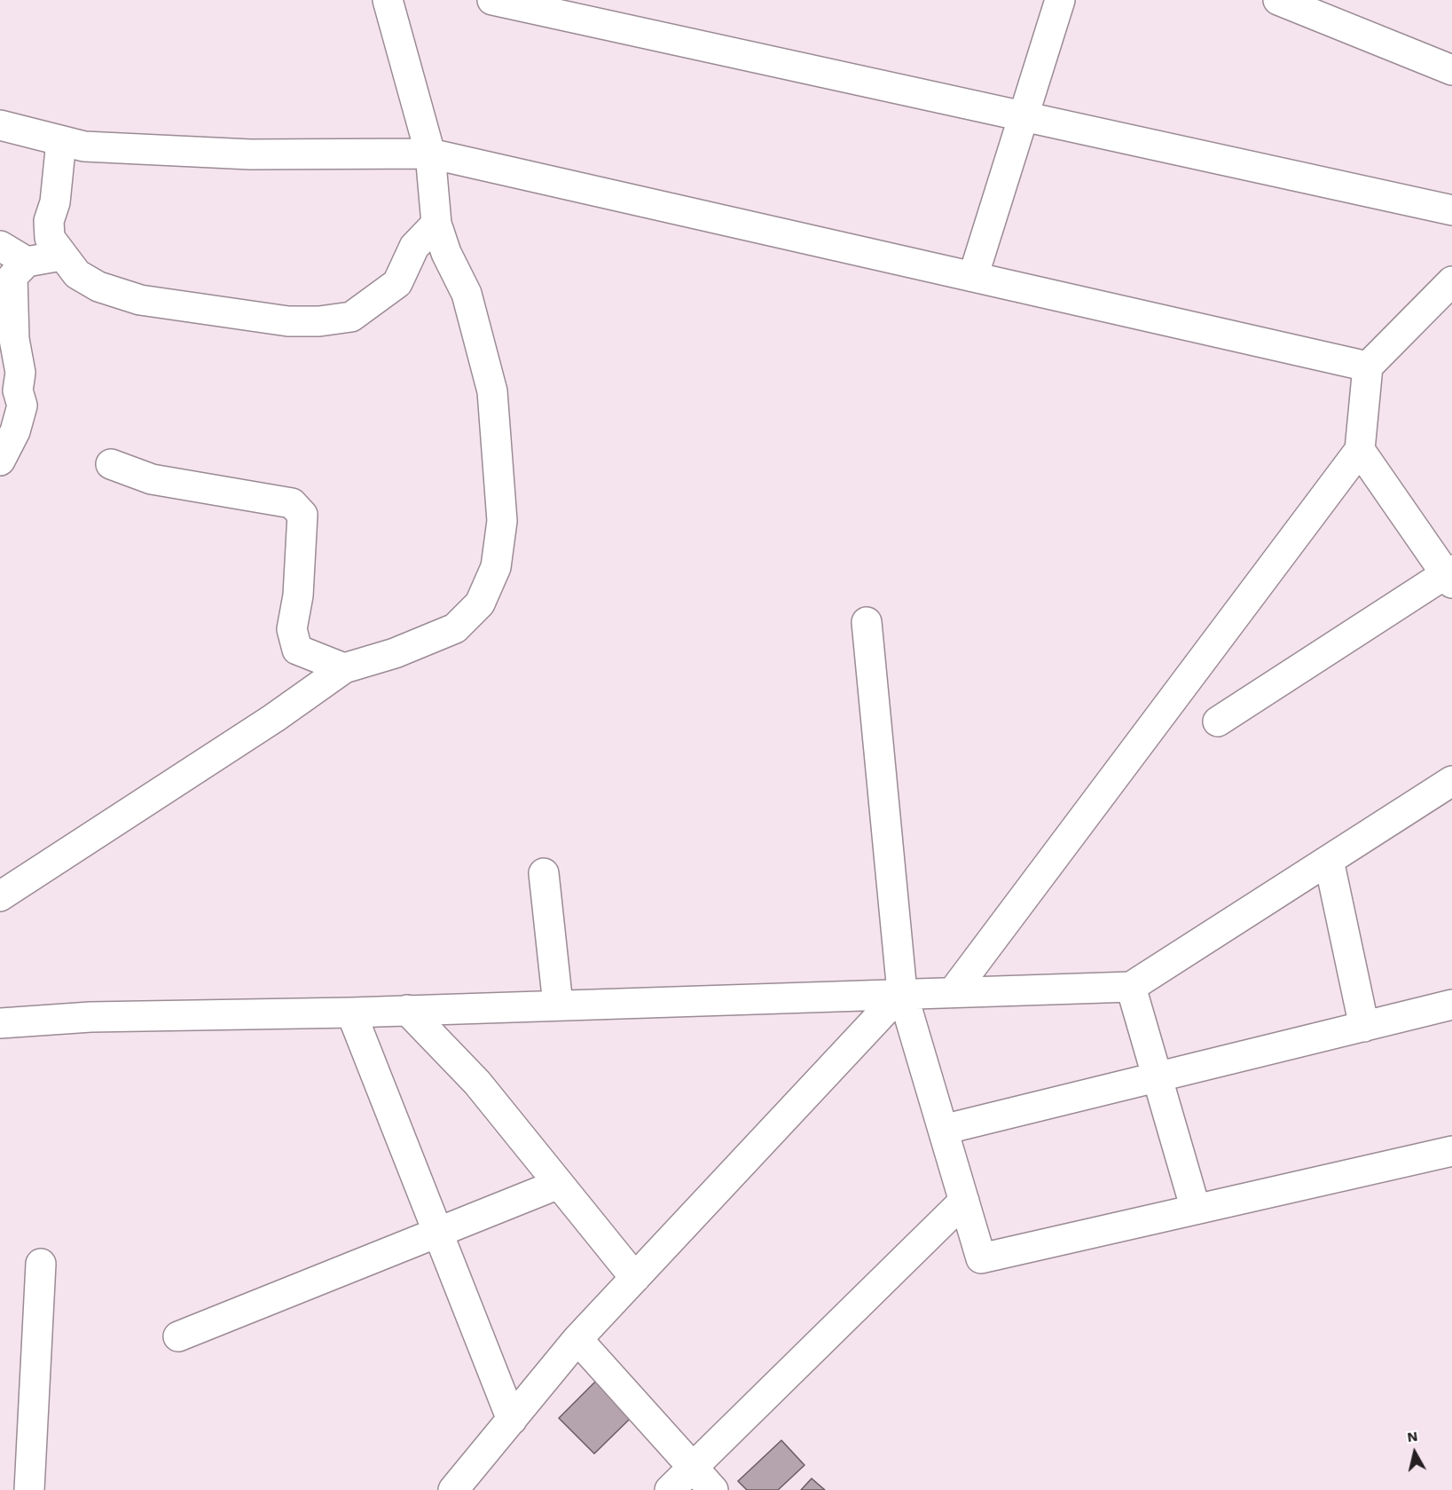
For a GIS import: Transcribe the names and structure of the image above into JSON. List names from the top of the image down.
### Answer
{
  "north": "top"
}
